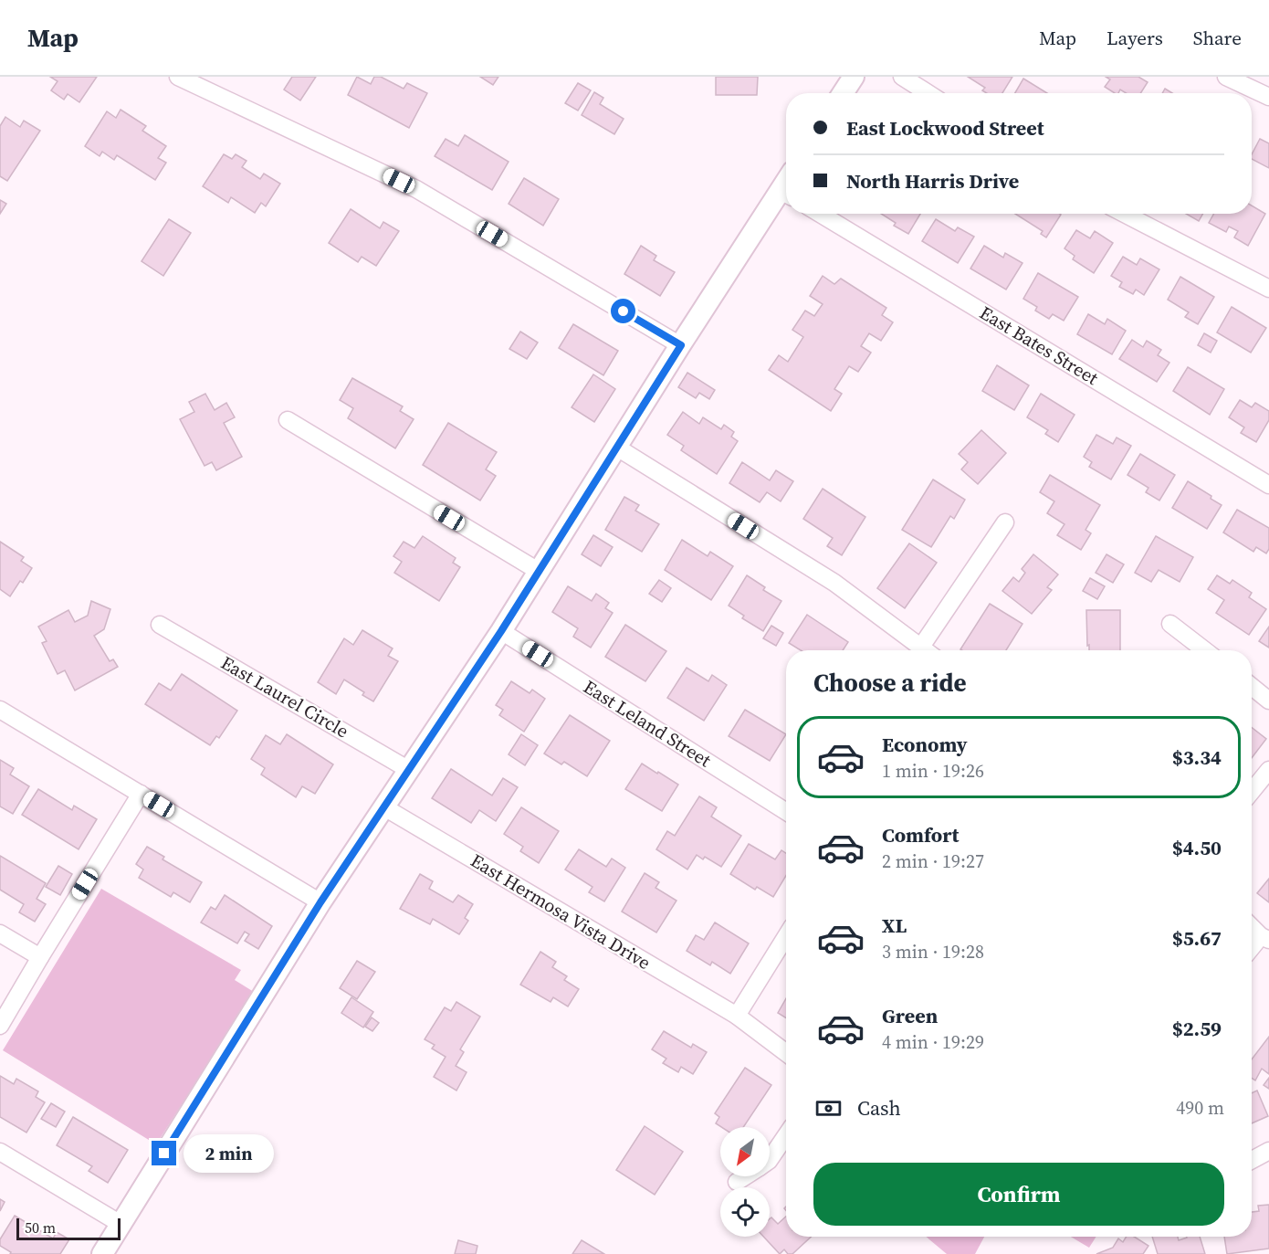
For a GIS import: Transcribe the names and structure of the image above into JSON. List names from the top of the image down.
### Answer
{
  "streets": {
    "street": [
      "East Bates Street",
      "East Laurel Circle",
      "East Leland Street",
      "East Hermosa Vista Drive"
    ]
  },
  "scale_bar": "50 m",
  "north": "bottom left",
  "page": {
    "header": "Map",
    "nav": ["Map", "Layers", "Share"],
    "banner": ["East Lockwood Street", "North Harris Drive"],
    "heading": "Choose a ride",
    "list": [
      {
        "name": "Economy",
        "note": "1 min · 19:26",
        "value": "$3.34"
      },
      {
        "name": "Comfort",
        "note": "2 min · 19:27",
        "value": "$4.50"
      },
      {
        "name": "XL",
        "note": "3 min · 19:28",
        "value": "$5.67"
      },
      {
        "name": "Green",
        "note": "4 min · 19:29",
        "value": "$2.59"
      }
    ],
    "pay": ["Cash", "490 m"],
    "bubble": "2 min",
    "buttons": "Confirm",
    "scale": "50 m"
  }
}
